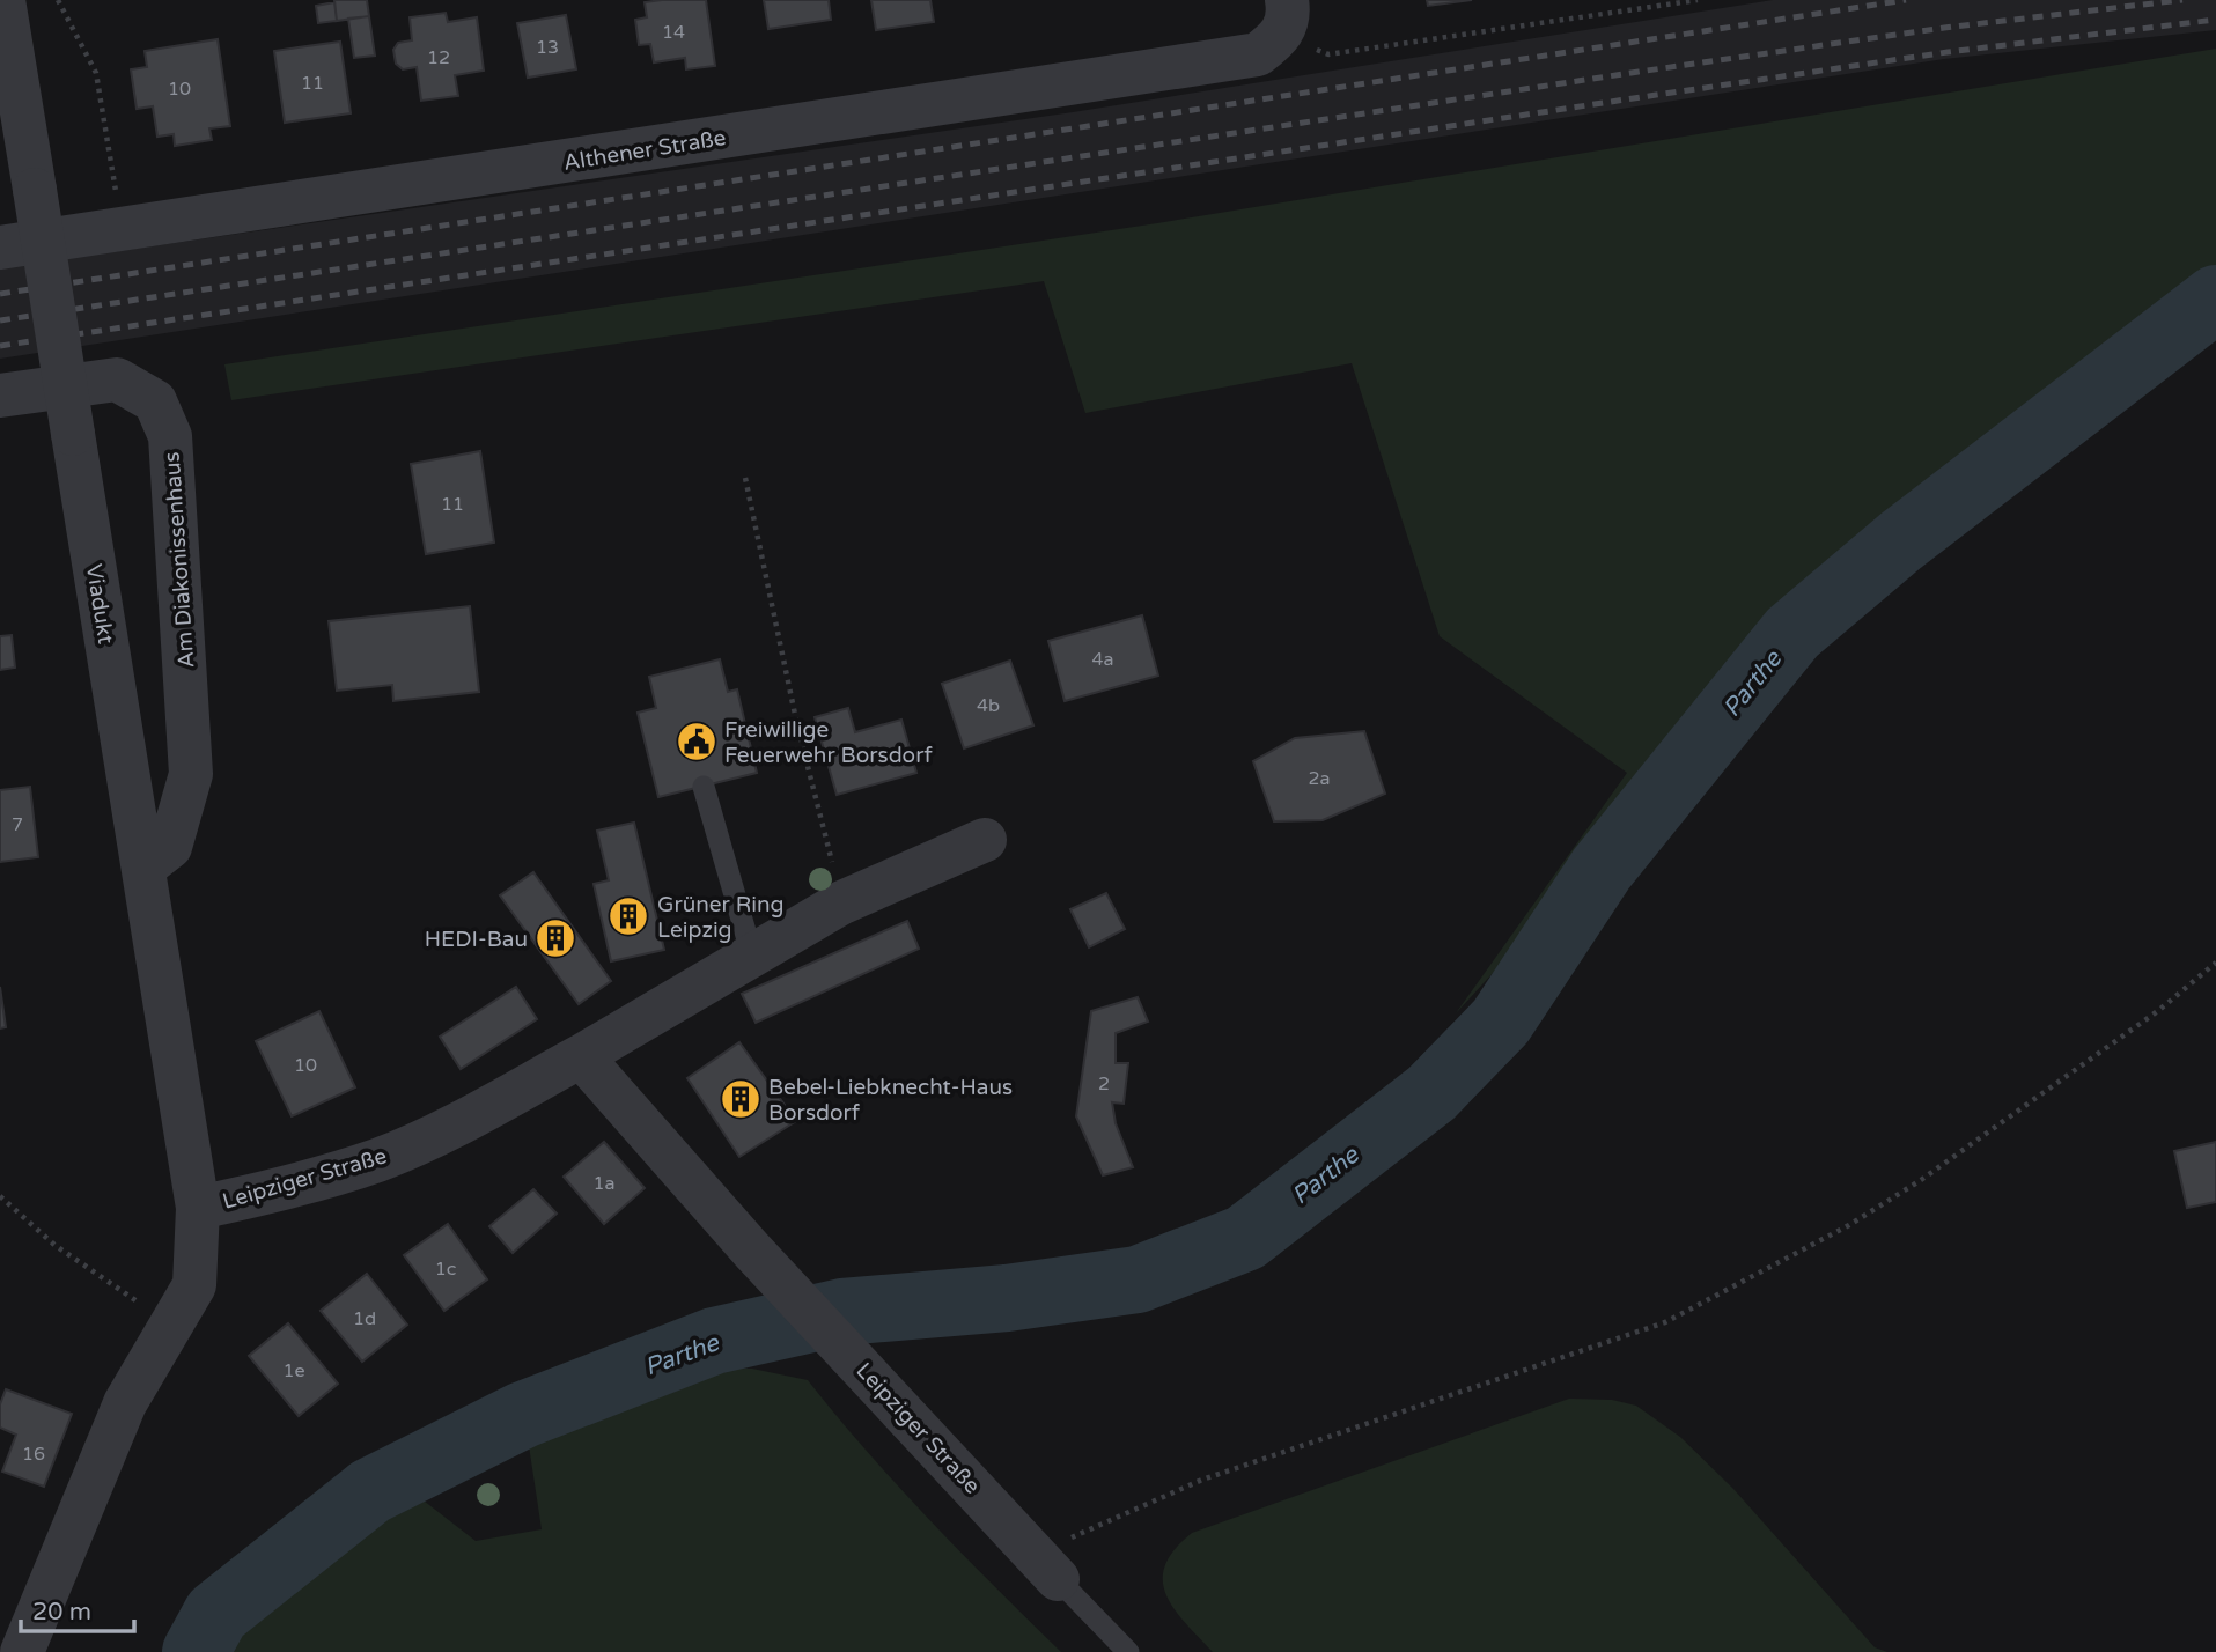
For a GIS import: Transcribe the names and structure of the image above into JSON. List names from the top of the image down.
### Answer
{
  "streets": {
    "street": [
      "Althener Straße",
      "Am Diakonissenhaus",
      "Viadukt",
      "Leipziger Straße"
    ]
  },
  "crossings": [
    ["Am Diakonissenhaus", "Viadukt"],
    ["Viadukt", "Leipziger Straße"]
  ],
  "water": ["Parthe"],
  "places": {
    "public building": ["Freiwillige Feuerwehr Borsdorf"],
    "building": ["Grüner Ring Leipzig", "HEDI-Bau", "Bebel-Liebknecht-Haus Borsdorf"]
  },
  "house_numbers": [
    "14",
    "13",
    "12",
    "11",
    "10",
    "11",
    "4a",
    "4b",
    "2a",
    "7",
    "10",
    "2",
    "1a",
    "1c",
    "1d",
    "1e",
    "16"
  ],
  "scale_bar": "20 m"
}
